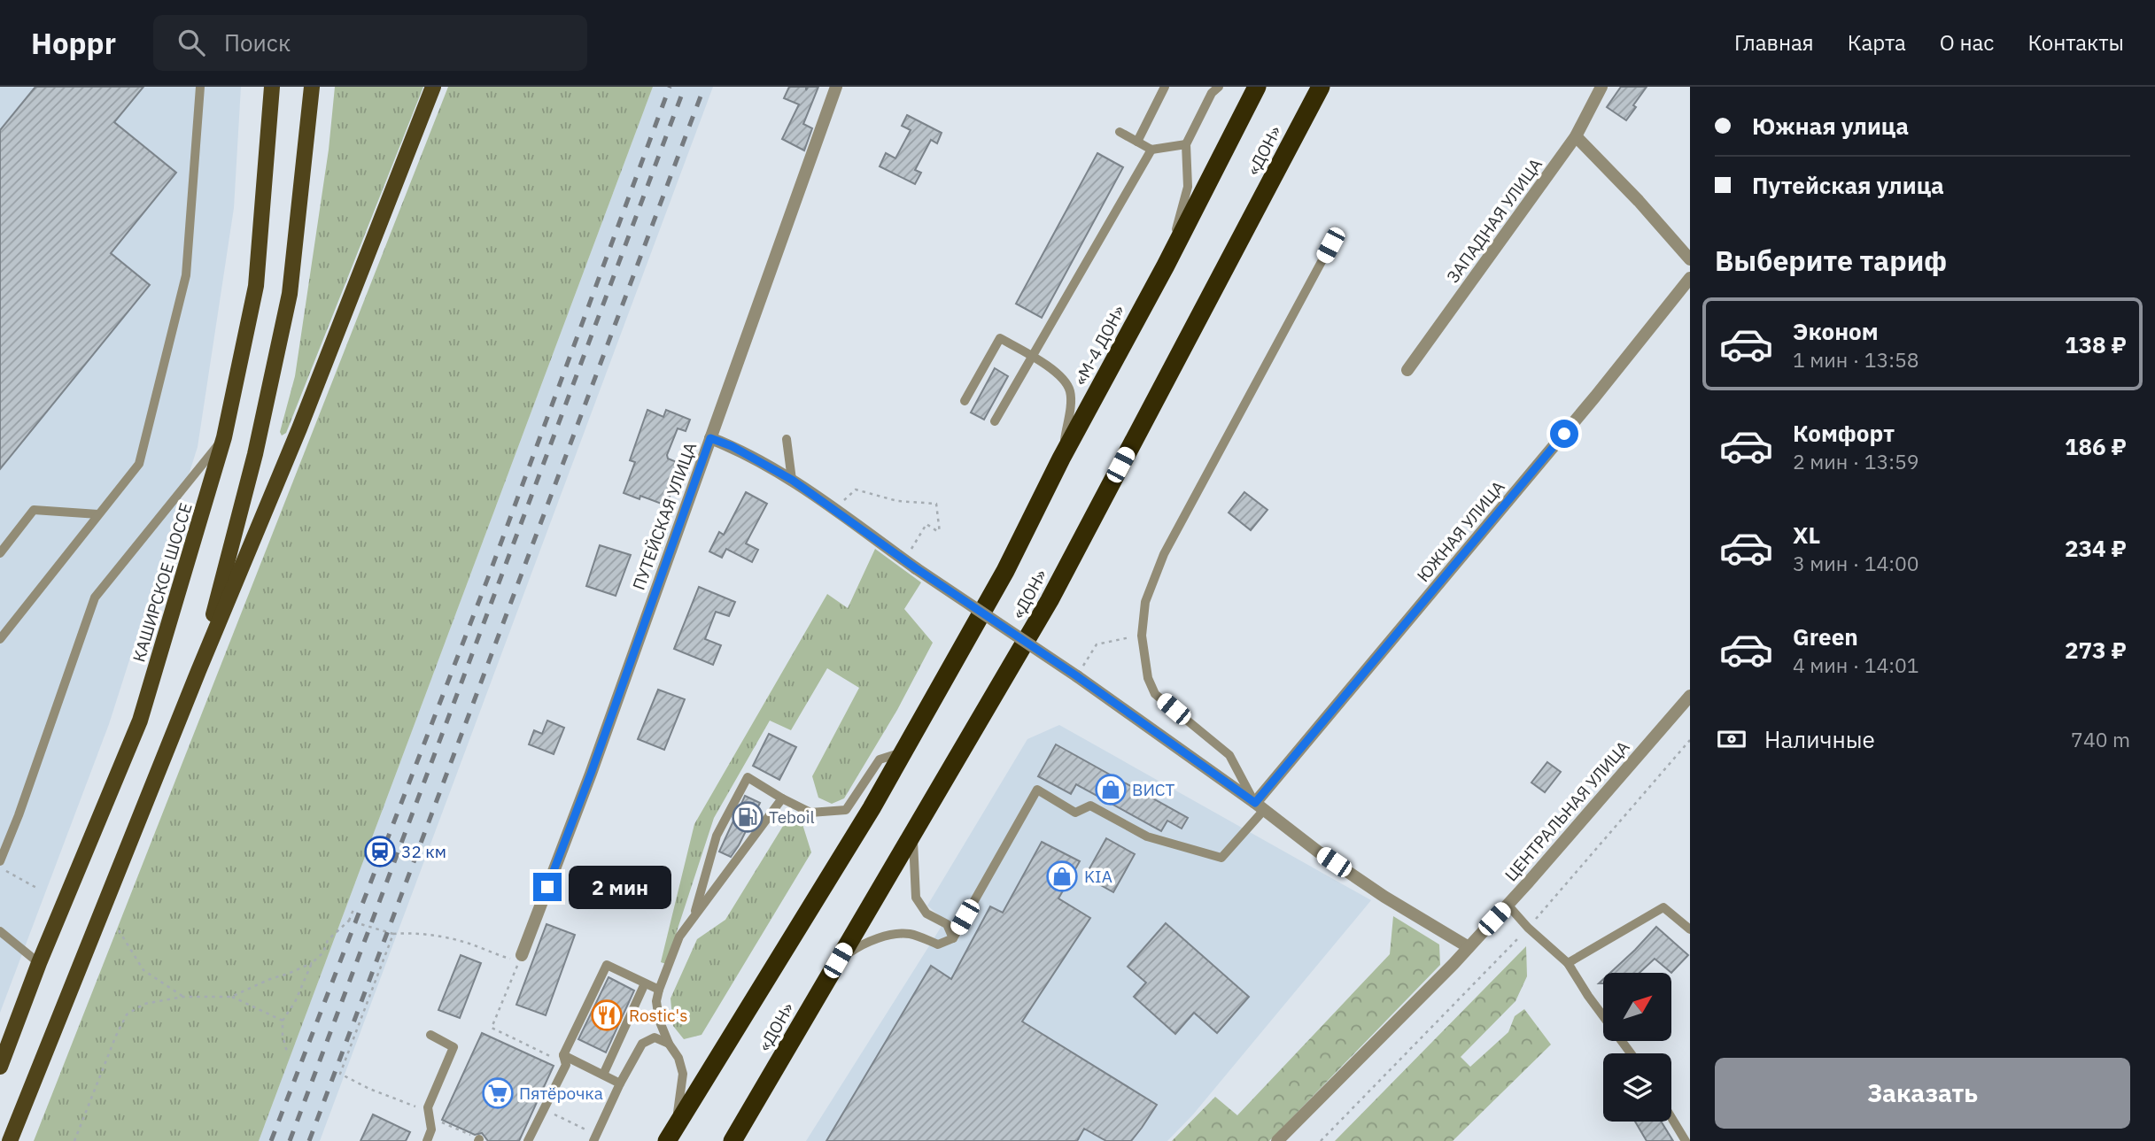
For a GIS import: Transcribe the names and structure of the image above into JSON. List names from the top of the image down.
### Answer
{
  "streets": {
    "highway": ["«ДОН»", "«М-4 ДОН»"],
    "main road": ["КАШИРСКОЕ ШОССЕ"],
    "street": [
      "ЗАПАДНАЯ УЛИЦА",
      "ПУТЕЙСКАЯ УЛИЦА",
      "ЮЖНАЯ УЛИЦА",
      "ЦЕНТРАЛЬНАЯ УЛИЦА"
    ]
  },
  "crossings": [
    ["«ДОН»", "«М-4 ДОН»"]
  ],
  "places": {
    "shop": ["ВИСТ", "KIA"],
    "fuel station": ["Teboil"],
    "station": ["32 км"],
    "restaurant": ["Rostic's"],
    "supermarket": ["Пятёрочка"]
  },
  "north": "top right",
  "page": {
    "header": "Hoppr",
    "search": "Поиск",
    "nav": [
      "Главная",
      "Карта",
      "О нас",
      "Контакты"
    ],
    "banner": ["Южная улица", "Путейская улица"],
    "heading": "Выберите тариф",
    "list": [
      {
        "name": "Эконом",
        "note": "1 мин · 13:58",
        "value": "138 ₽"
      },
      {
        "name": "Комфорт",
        "note": "2 мин · 13:59",
        "value": "186 ₽"
      },
      {
        "name": "XL",
        "note": "3 мин · 14:00",
        "value": "234 ₽"
      },
      {
        "name": "Green",
        "note": "4 мин · 14:01",
        "value": "273 ₽"
      }
    ],
    "pay": ["Наличные", "740 m"],
    "bubble": "2 мин",
    "buttons": "Заказать"
  }
}
